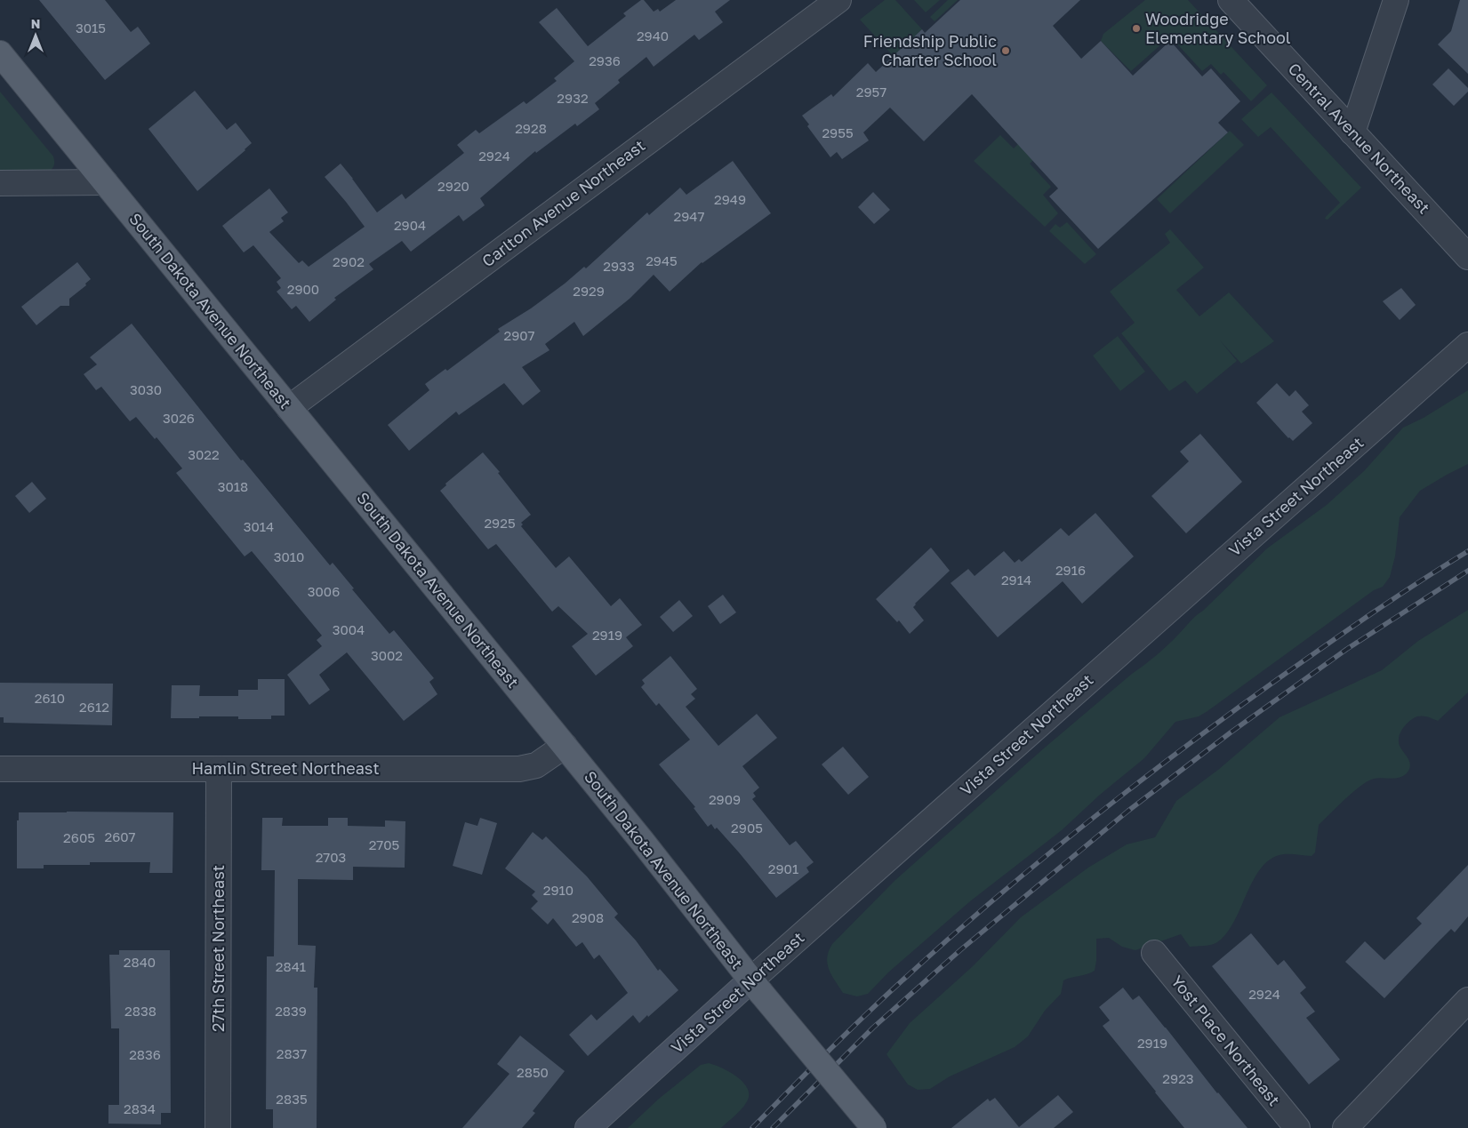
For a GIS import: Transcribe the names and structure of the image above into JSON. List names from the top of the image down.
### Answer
{
  "streets": {
    "main road": ["South Dakota Avenue Northeast"],
    "street": [
      "Central Avenue Northeast",
      "Carlton Avenue Northeast",
      "Vista Street Northeast",
      "Hamlin Street Northeast",
      "27th Street Northeast",
      "Yost Place Northeast"
    ]
  },
  "crossings": [
    ["Carlton Avenue Northeast", "South Dakota Avenue Northeast"],
    ["South Dakota Avenue Northeast", "Vista Street Northeast"],
    ["South Dakota Avenue Northeast", "Hamlin Street Northeast"],
    ["Hamlin Street Northeast", "27th Street Northeast"]
  ],
  "places": ["Woodridge Elementary School", "Friendship Public Charter School"],
  "house_numbers": [
    "3015",
    "2940",
    "2936",
    "2957",
    "2932",
    "2928",
    "2955",
    "2924",
    "2920",
    "2949",
    "2947",
    "2904",
    "2945",
    "2902",
    "2933",
    "2900",
    "2929",
    "2907",
    "3030",
    "3026",
    "3022",
    "3018",
    "2925",
    "3014",
    "3010",
    "2916",
    "2914",
    "3006",
    "3004",
    "2919",
    "3002",
    "2610",
    "2612",
    "2909",
    "2905",
    "2607",
    "2605",
    "2705",
    "2703",
    "2901",
    "2910",
    "2908",
    "2840",
    "2841",
    "2924",
    "2838",
    "2839",
    "2919",
    "2837",
    "2836",
    "2850",
    "2923",
    "2835",
    "2834"
  ],
  "north": "top"
}
